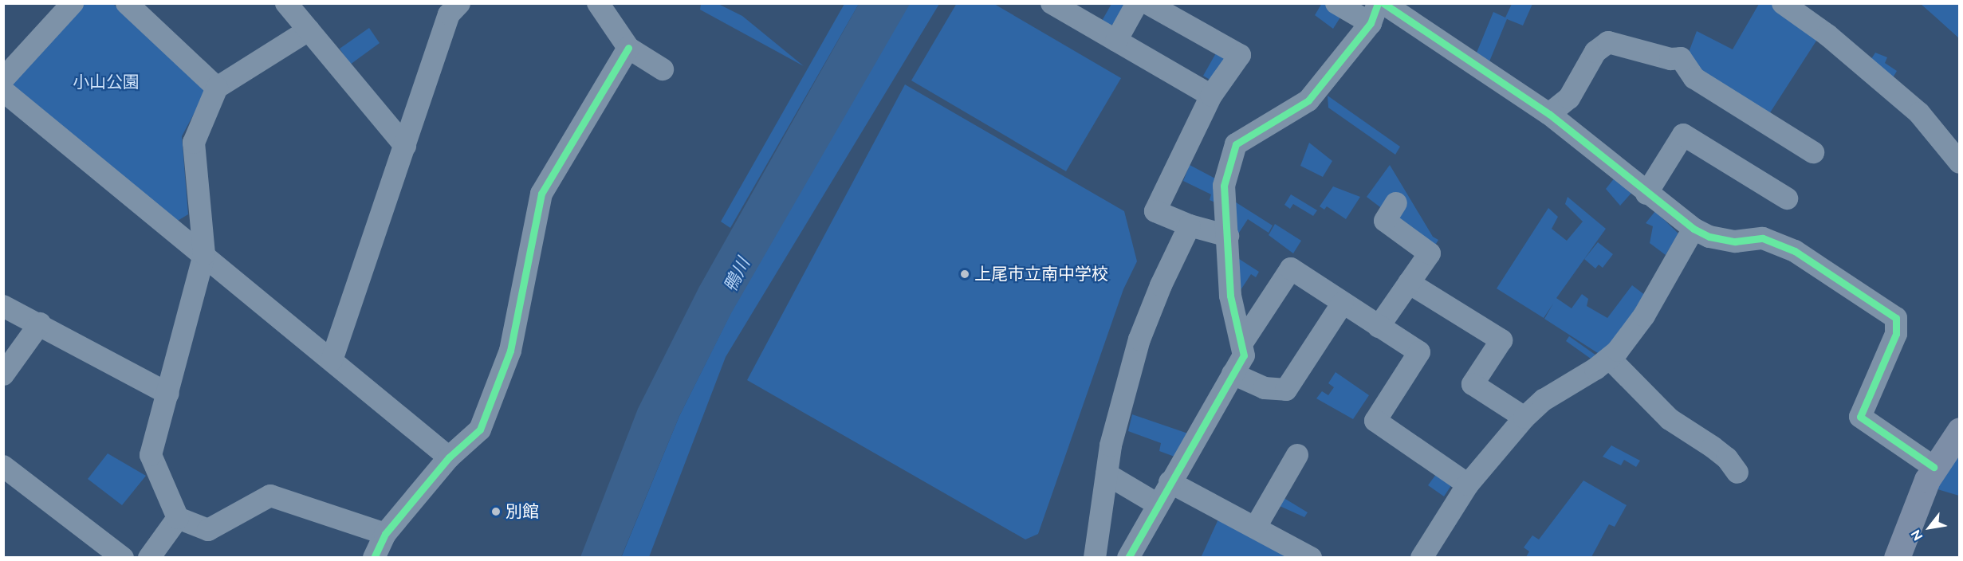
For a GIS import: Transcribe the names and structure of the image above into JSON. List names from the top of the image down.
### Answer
{
  "water": ["鴨川"],
  "parks": ["小山公園"],
  "places": ["上尾市立南中学校", "別館"],
  "north": "bottom left"
}
